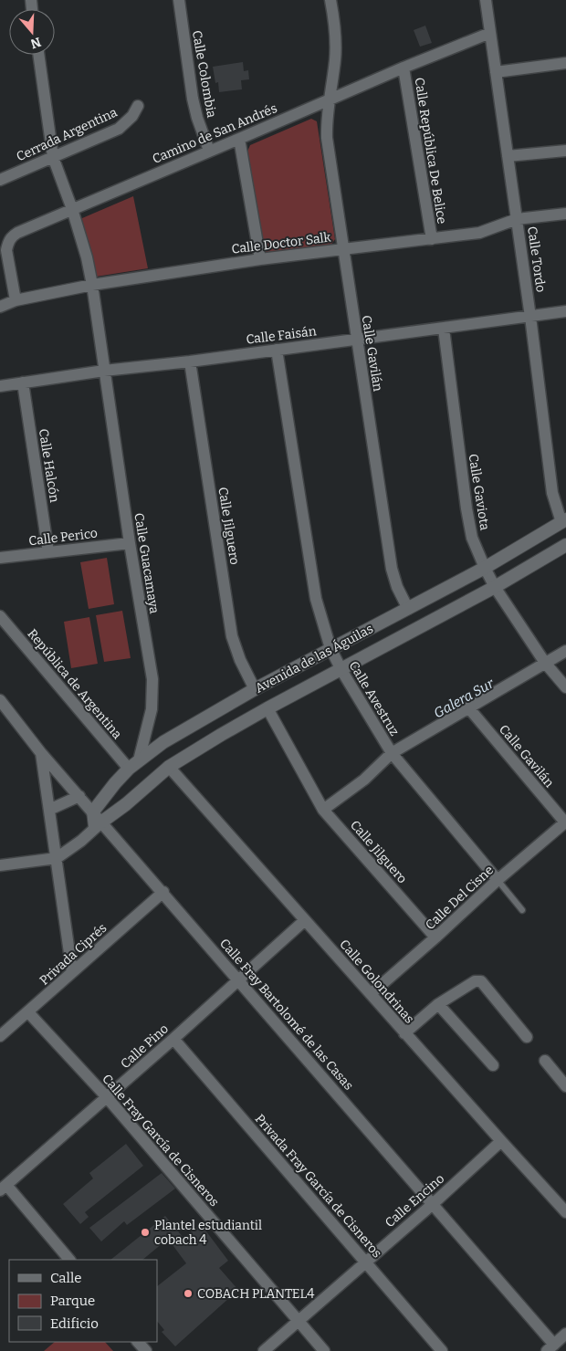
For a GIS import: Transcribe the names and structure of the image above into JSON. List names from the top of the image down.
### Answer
{
  "streets": {
    "street": [
      "Calle Colombia",
      "Camino de San Andrés",
      "Cerrada Argentina",
      "Calle República De Belice",
      "Calle Doctor Salk",
      "Calle Tordo",
      "Calle Faisán",
      "Calle Gavilán",
      "Calle Halcón",
      "Calle Gaviota",
      "Calle Jilguero",
      "Calle Perico",
      "Calle Guacamaya",
      "Avenida de las Águilas",
      "República de Argentina",
      "Calle Avestruz",
      "Calle Del Cisne",
      "Privada Ciprés",
      "Calle Golondrinas",
      "Calle Fray Bartolomé de las Casas",
      "Calle Pino",
      "Calle Fray García de Cisneros",
      "Privada Fray García de Cisneros",
      "Calle Encino"
    ]
  },
  "crossings": [
    ["Calle Colombia", "Camino de San Andrés"],
    ["Camino de San Andrés", "Calle República De Belice"],
    ["Camino de San Andrés", "Calle Doctor Salk"],
    ["Camino de San Andrés", "Calle Tordo"],
    ["Camino de San Andrés", "Calle Gavilán"],
    ["Camino de San Andrés", "Calle Guacamaya"],
    ["Cerrada Argentina", "Calle Guacamaya"],
    ["Calle República De Belice", "Calle Doctor Salk"],
    ["Calle Doctor Salk", "Calle Tordo"],
    ["Calle Doctor Salk", "Calle Gavilán"],
    ["Calle Doctor Salk", "Calle Guacamaya"],
    ["Calle Tordo", "Calle Faisán"],
    ["Calle Tordo", "Avenida de las Águilas"],
    ["Calle Faisán", "Calle Gavilán"],
    ["Calle Faisán", "Calle Halcón"],
    ["Calle Faisán", "Calle Gaviota"],
    ["Calle Faisán", "Calle Jilguero"],
    ["Calle Faisán", "Calle Guacamaya"],
    ["Calle Faisán", "Calle Avestruz"],
    ["Calle Gavilán", "Avenida de las Águilas"],
    ["Calle Gavilán", "Calle Del Cisne"],
    ["Calle Halcón", "Calle Perico"],
    ["Calle Gaviota", "Avenida de las Águilas"],
    ["Calle Jilguero", "Avenida de las Águilas"],
    ["Calle Jilguero", "Calle Del Cisne"],
    ["Calle Perico", "Calle Guacamaya"],
    ["Calle Guacamaya", "Avenida de las Águilas"],
    ["Avenida de las Águilas", "República de Argentina"],
    ["Avenida de las Águilas", "Calle Avestruz"],
    ["Avenida de las Águilas", "Calle Golondrinas"],
    ["Avenida de las Águilas", "Calle Fray Bartolomé de las Casas"],
    ["Calle Avestruz", "Calle Del Cisne"],
    ["Calle Del Cisne", "Calle Golondrinas"],
    ["Privada Ciprés", "Calle Fray Bartolomé de las Casas"],
    ["Privada Ciprés", "Calle Fray García de Cisneros"],
    ["Calle Golondrinas", "Calle Pino"],
    ["Calle Golondrinas", "Calle Encino"],
    ["Calle Fray Bartolomé de las Casas", "Calle Pino"],
    ["Calle Fray Bartolomé de las Casas", "Calle Encino"],
    ["Calle Pino", "Calle Fray García de Cisneros"],
    ["Calle Pino", "Privada Fray García de Cisneros"],
    ["Calle Fray García de Cisneros", "Calle Encino"],
    ["Privada Fray García de Cisneros", "Calle Encino"]
  ],
  "water": ["Galera Sur"],
  "places": ["Plantel estudiantil cobach 4", "COBACH PLANTEL4"],
  "legend": ["Calle", "Parque", "Edificio"],
  "north": "bottom"
}
